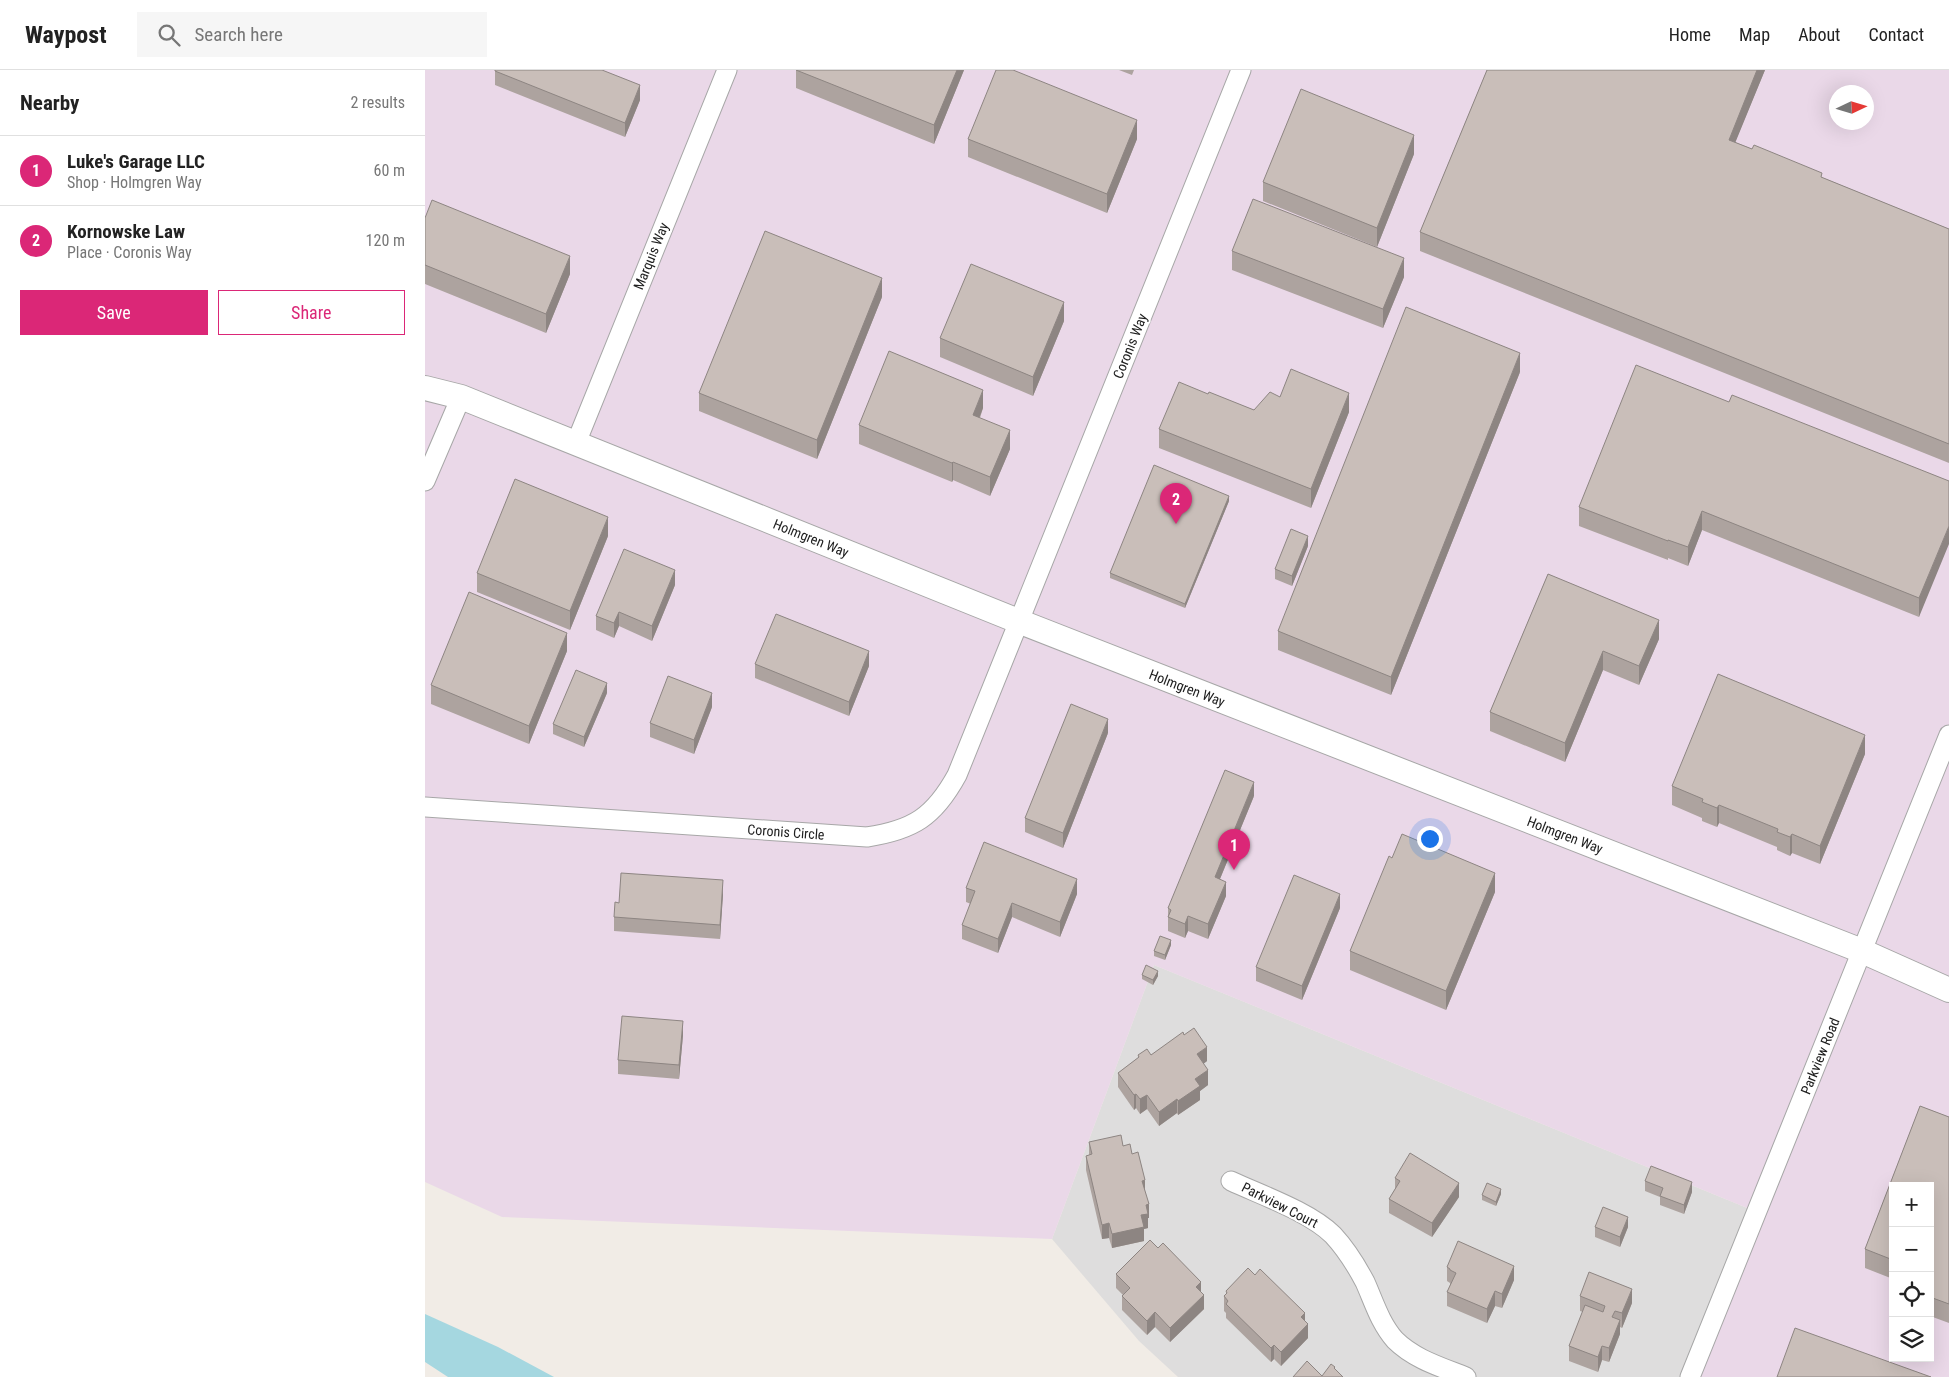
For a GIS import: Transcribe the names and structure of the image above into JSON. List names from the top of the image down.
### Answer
{
  "streets": {
    "street": [
      "Marquis Way",
      "Coronis Way",
      "Holmgren Way",
      "Coronis Circle",
      "Parkview Road",
      "Parkview Court"
    ]
  },
  "crossings": [
    ["Marquis Way", "Holmgren Way"],
    ["Coronis Way", "Holmgren Way"],
    ["Coronis Way", "Coronis Circle"],
    ["Holmgren Way", "Coronis Circle"],
    ["Holmgren Way", "Parkview Road"]
  ],
  "north": "right",
  "page": {
    "header": "Waypost",
    "search": "Search here",
    "nav": [
      "Home",
      "Map",
      "About",
      "Contact"
    ],
    "heading": ["Nearby", "2 results"],
    "list": [
      {
        "mark": "1",
        "name": "Luke's Garage LLC",
        "note": "Shop · Holmgren Way",
        "value": "60 m"
      },
      {
        "mark": "2",
        "name": "Kornowske Law",
        "note": "Place · Coronis Way",
        "value": "120 m"
      }
    ],
    "buttons": ["Save", "Share"],
    "pins": ["2", "1"],
    "map_buttons": ["+", "−"]
  }
}
